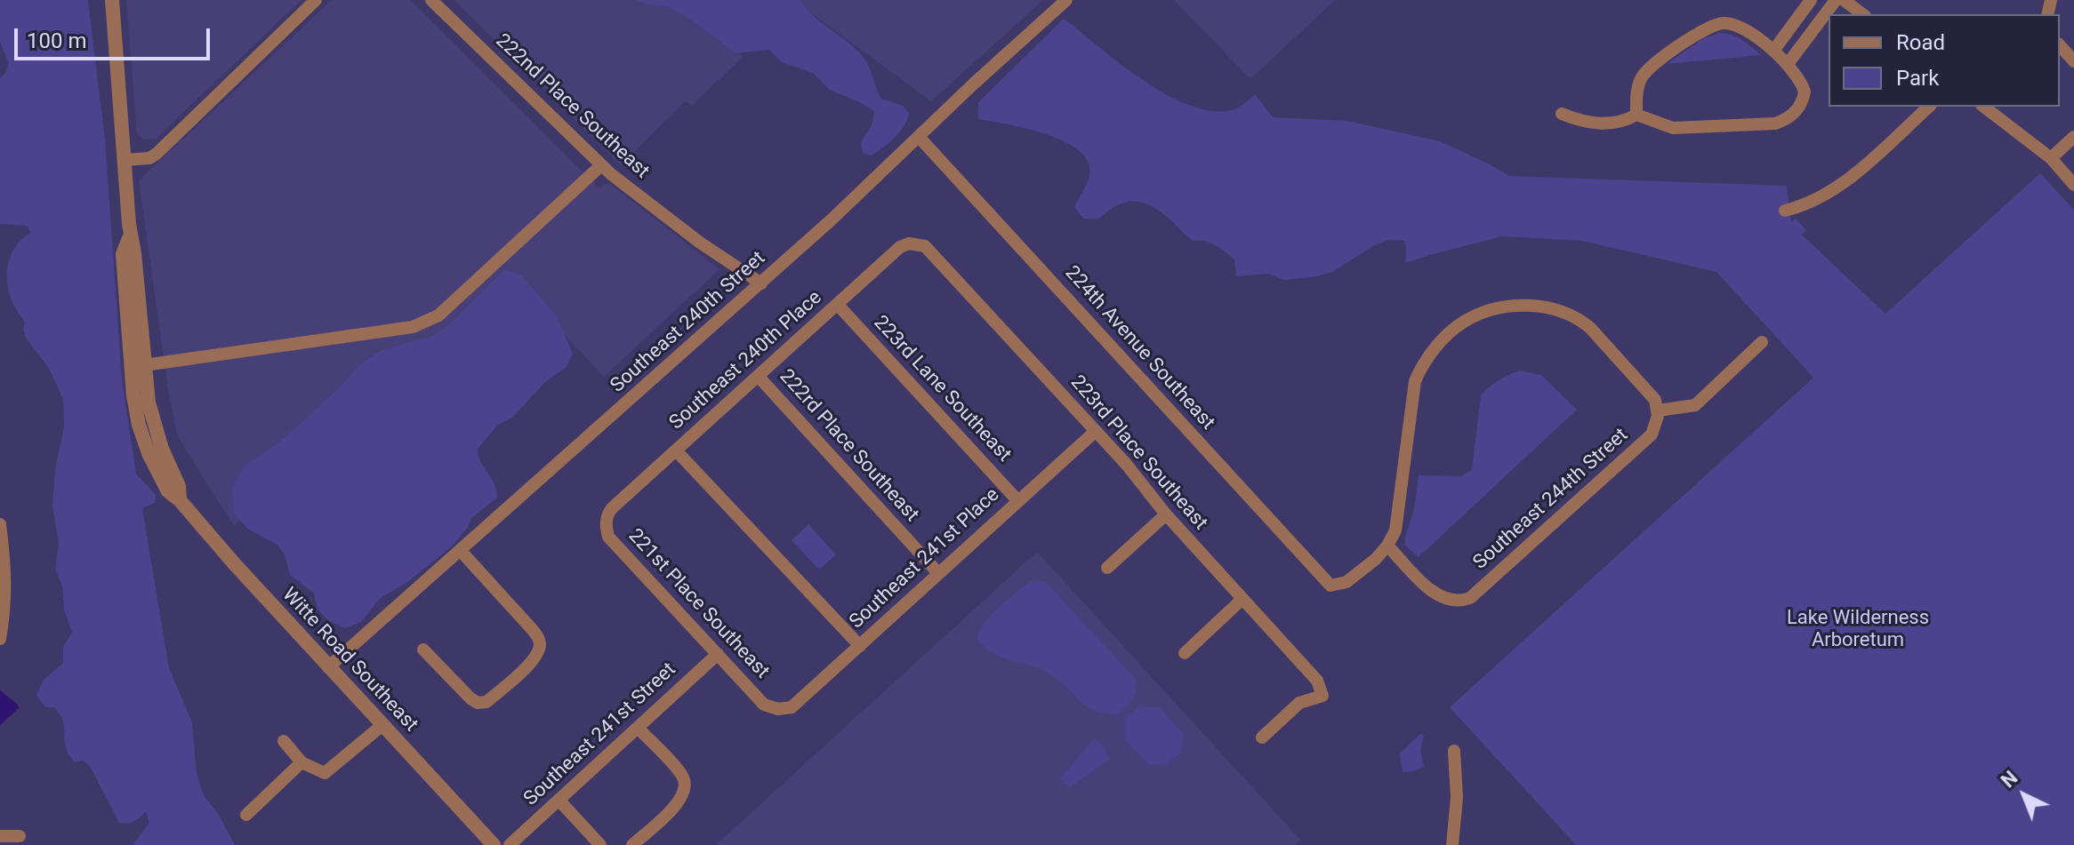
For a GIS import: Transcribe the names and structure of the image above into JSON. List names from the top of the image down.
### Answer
{
  "streets": {
    "street": [
      "222nd Place Southeast",
      "Southeast 240th Street",
      "224th Avenue Southeast",
      "Southeast 240th Place",
      "223rd Lane Southeast",
      "222rd Place Southeast",
      "223rd Place Southeast",
      "Southeast 244th Street",
      "Southeast 241st Place",
      "221st Place Southeast",
      "Witte Road Southeast",
      "Southeast 241st Street"
    ]
  },
  "crossings": [
    ["222nd Place Southeast", "Southeast 240th Street"],
    ["Southeast 240th Street", "224th Avenue Southeast"],
    ["Southeast 240th Street", "Witte Road Southeast"],
    ["224th Avenue Southeast", "Southeast 244th Street"],
    ["Southeast 240th Place", "223rd Lane Southeast"],
    ["Southeast 240th Place", "222rd Place Southeast"],
    ["Southeast 240th Place", "223rd Place Southeast"],
    ["Southeast 240th Place", "221st Place Southeast"],
    ["223rd Lane Southeast", "Southeast 241st Place"],
    ["222rd Place Southeast", "Southeast 241st Place"],
    ["223rd Place Southeast", "Southeast 241st Place"],
    ["Southeast 241st Place", "221st Place Southeast"],
    ["221st Place Southeast", "Southeast 241st Street"]
  ],
  "parks": ["Lake Wilderness Arboretum"],
  "legend": ["Road", "Park"],
  "scale_bar": "100 m",
  "north": "top left"
}
